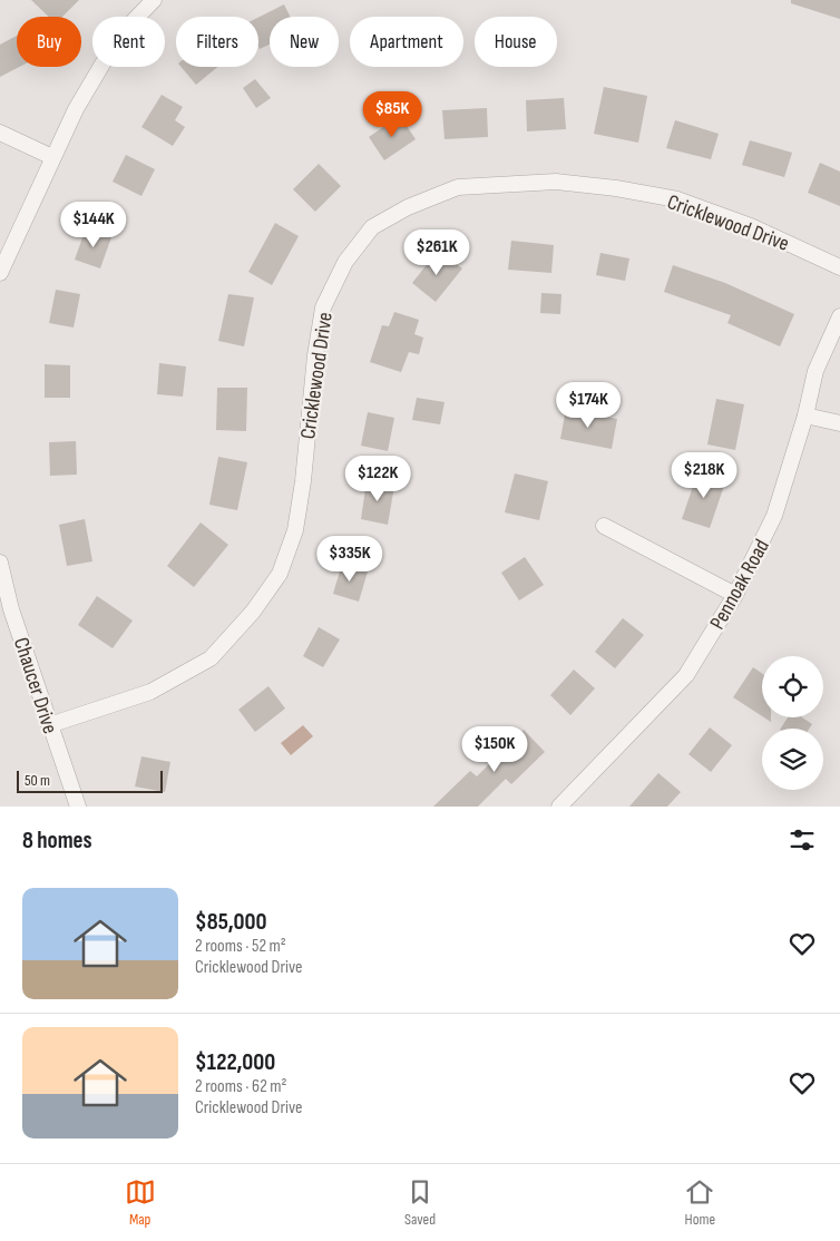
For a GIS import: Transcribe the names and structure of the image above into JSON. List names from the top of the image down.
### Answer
{
  "streets": {
    "street": ["Cricklewood Drive", "Pennoak Road", "Chaucer Drive"]
  },
  "crossings": [
    ["Cricklewood Drive", "Chaucer Drive"]
  ],
  "scale_bar": "50 m",
  "page": {
    "chip": [
      "Buy",
      "Rent",
      "Filters",
      "New",
      "Apartment",
      "House"
    ],
    "price": [
      "$85K",
      "$144K",
      "$261K",
      "$174K",
      "$218K",
      "$122K",
      "$335K",
      "$150K"
    ],
    "scale": "50 m",
    "heading": "8 homes",
    "list": [
      {
        "name": "$85,000",
        "note": "2 rooms · 52 m² · Cricklewood Drive"
      },
      {
        "name": "$122,000",
        "note": "2 rooms · 62 m² · Cricklewood Drive"
      }
    ],
    "tabs": ["Map", "Saved", "Home"]
  }
}
